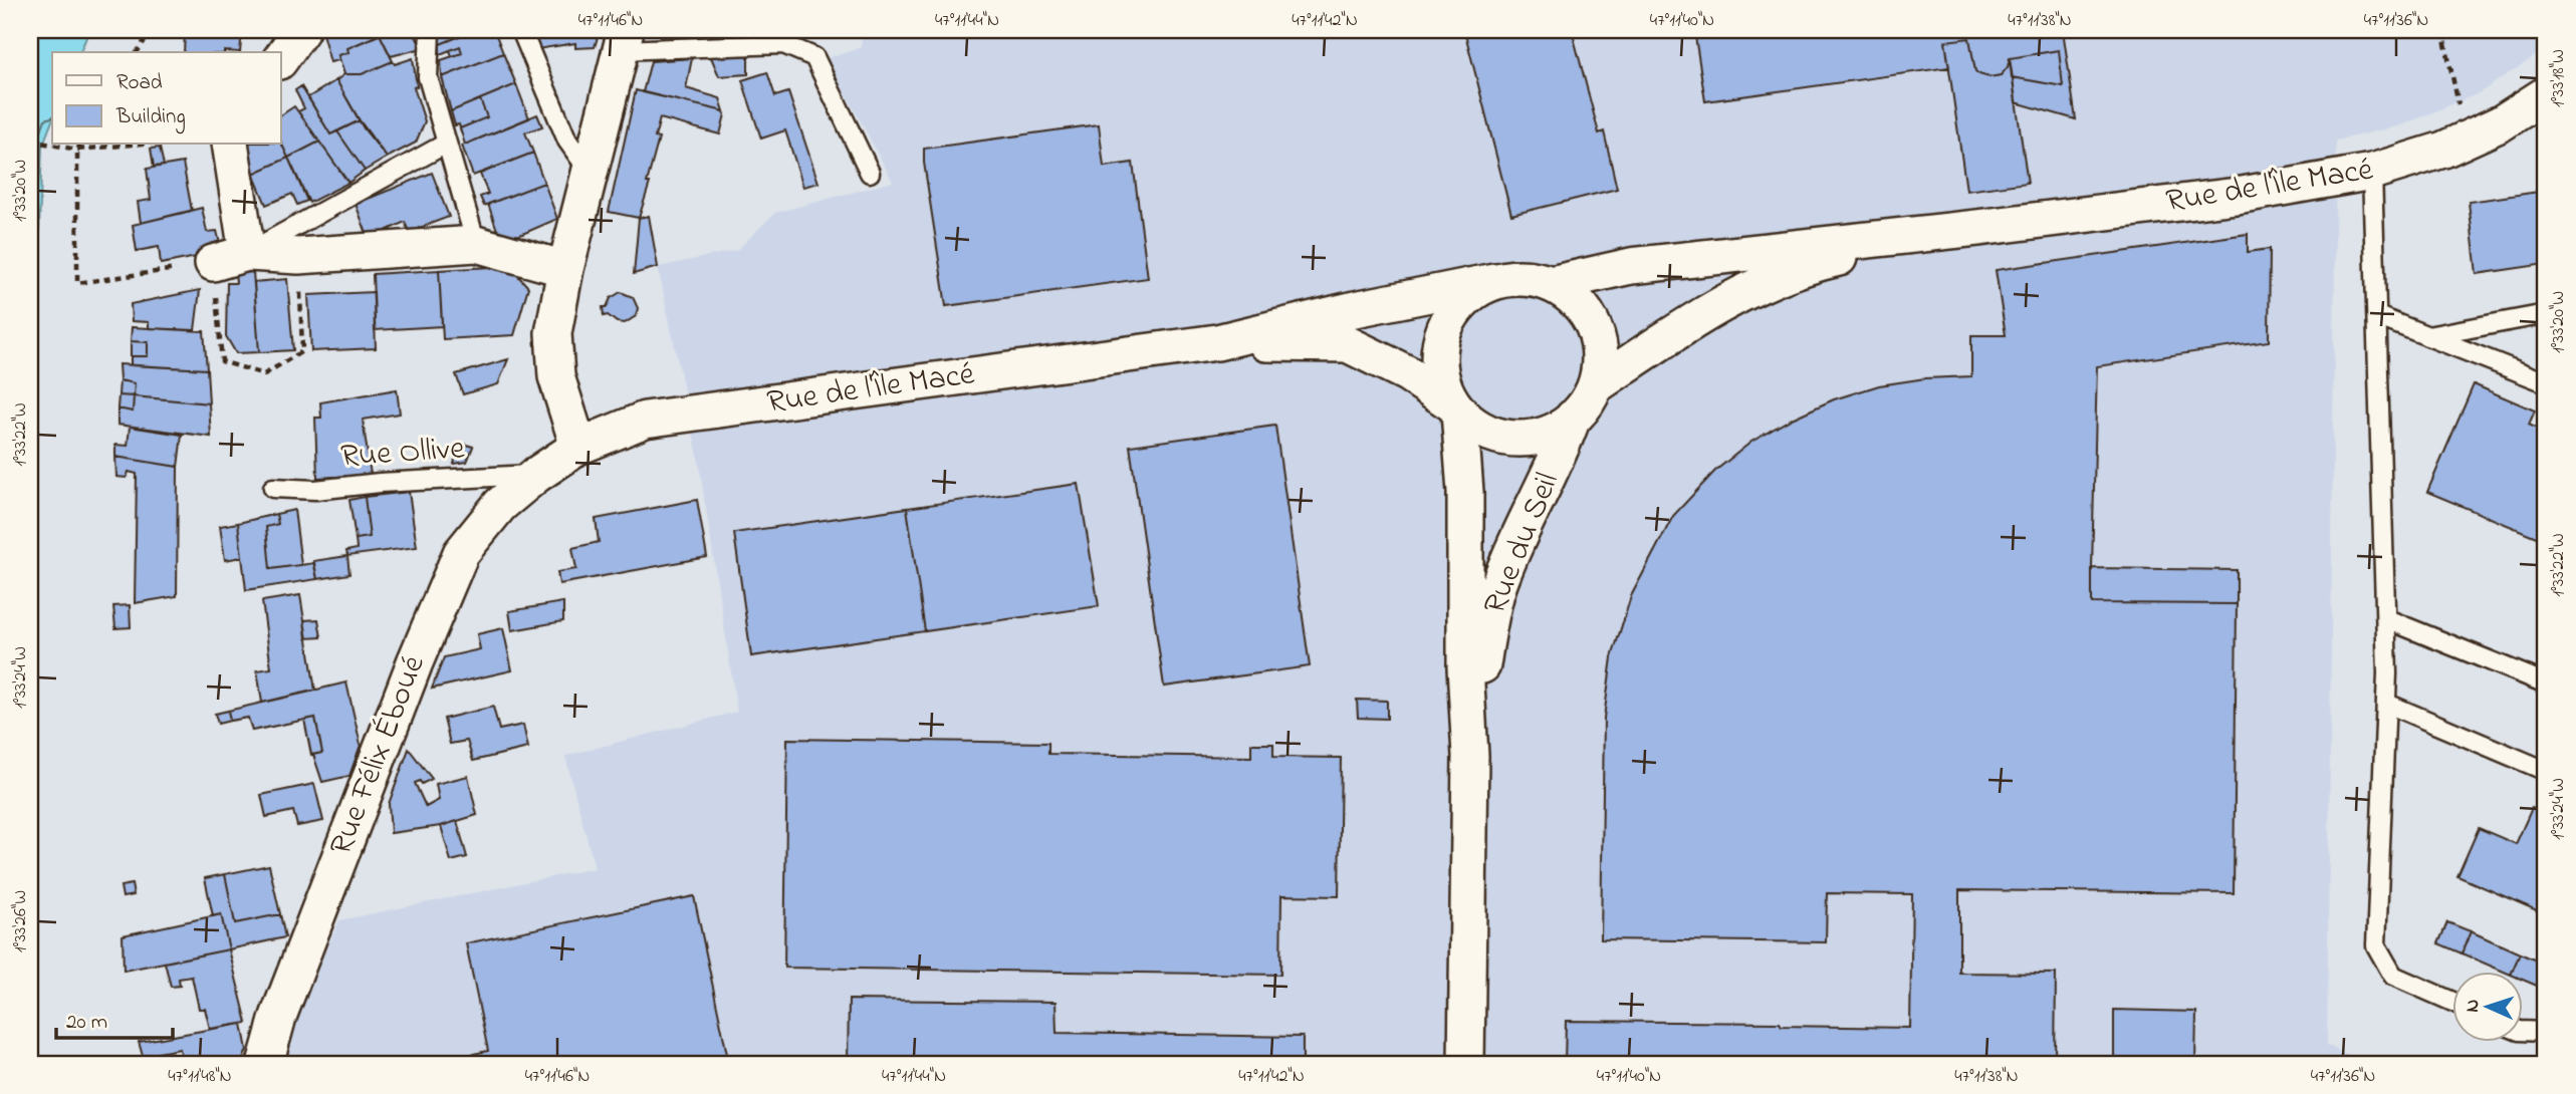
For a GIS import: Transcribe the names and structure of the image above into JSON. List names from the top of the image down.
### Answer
{
  "streets": {
    "street": ["Rue de l'Île Macé", "Rue du Seil", "Rue Félix Éboué"],
    "lane": ["Rue Ollive"]
  },
  "crossings": [
    ["Rue de l'Île Macé", "Rue Ollive"],
    ["Rue de l'Île Macé", "Rue du Seil"],
    ["Rue de l'Île Macé", "Rue Félix Éboué"],
    ["Rue Ollive", "Rue Félix Éboué"]
  ],
  "legend": ["Road", "Building"],
  "scale_bar": "20 m",
  "north": "left",
  "coordinates": [
    "47°11'46\"N",
    "47°11'44\"N",
    "47°11'42\"N",
    "47°11'40\"N",
    "47°11'38\"N",
    "47°11'36\"N",
    "1°33'18\"W",
    "1°33'20\"W",
    "1°33'22\"W",
    "1°33'24\"W",
    "1°33'26\"W",
    "47°11'48\"N"
  ]
}
